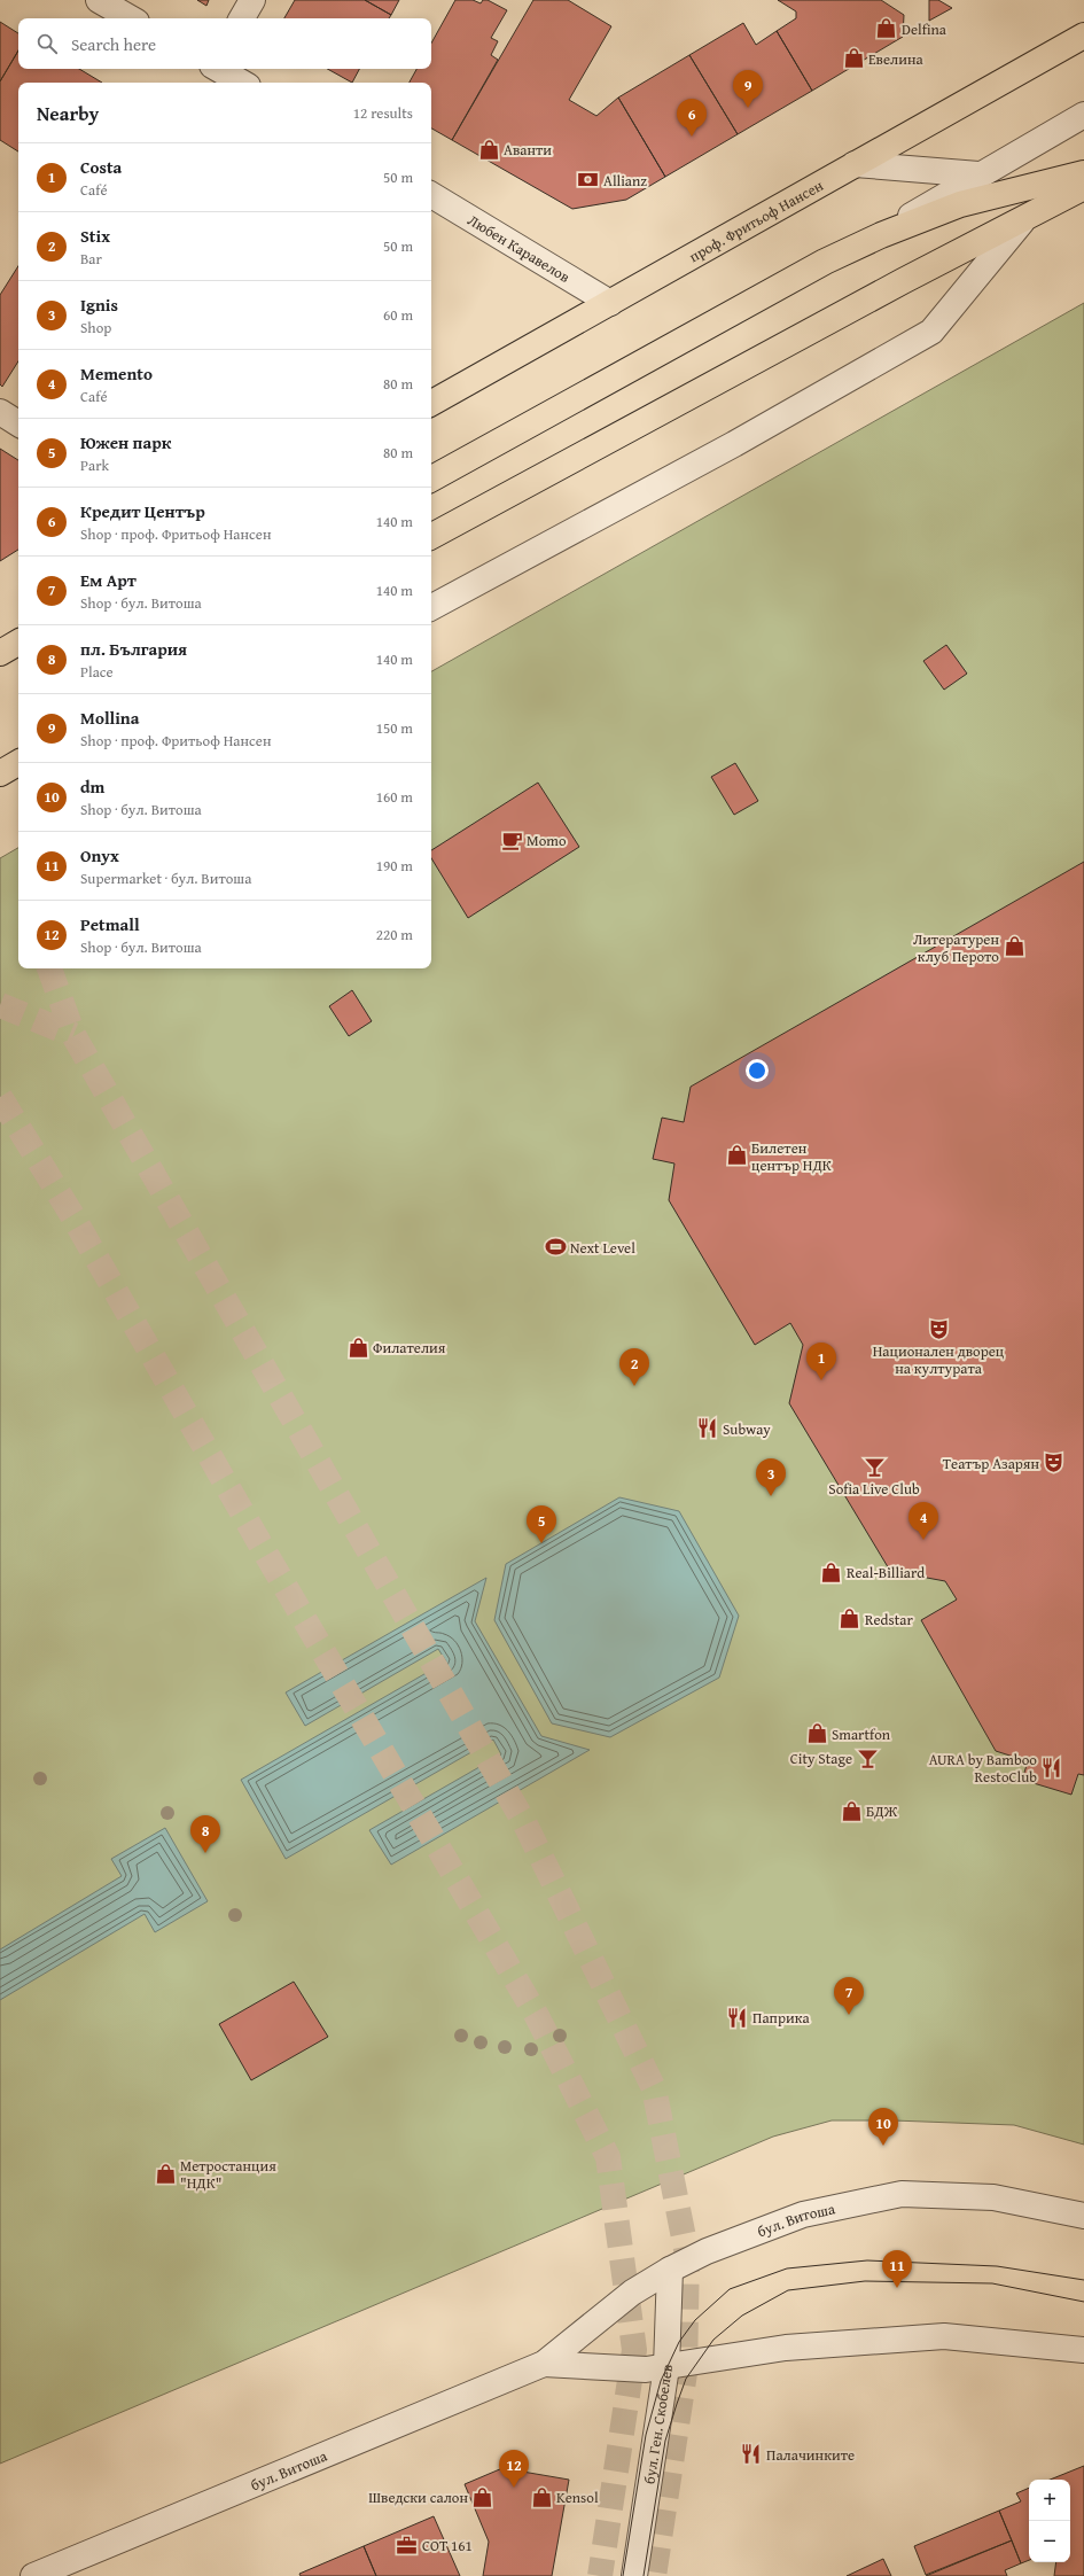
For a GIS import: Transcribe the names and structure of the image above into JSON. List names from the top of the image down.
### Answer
{
  "streets": {
    "main road": ["проф. Фритьоф Нансен"],
    "street": ["Любен Каравелов", "бул. Витоша", "бул. Ген. Скобелев"]
  },
  "crossings": [
    ["проф. Фритьоф Нансен", "Любен Каравелов"],
    ["бул. Витоша", "бул. Ген. Скобелев"]
  ],
  "places": {
    "shop": [
      "Delfina",
      "Евелина",
      "Аванти",
      "Литературен клуб Перото",
      "Билетен център НДК",
      "Филателия",
      "Real-Billiard",
      "Redstar",
      "Smartfon",
      "БДЖ",
      "Метростанция \"НДК\"",
      "Шведски салон",
      "Kensol"
    ],
    "bank": ["Allianz"],
    "cafe": ["Momo"],
    "sports": ["Next Level"],
    "theatre": ["Национален дворец на културата", "Театър Азарян"],
    "restaurant": [
      "Subway",
      "AURA by Bamboo RestoClub",
      "Паприка",
      "Палачинките"
    ],
    "bar": ["Sofia Live Club", "City Stage"],
    "office": ["СОТ 161"]
  },
  "page": {
    "search": "Search here",
    "pins": [
      "9",
      "6",
      "1",
      "2",
      "3",
      "4",
      "5",
      "8",
      "7",
      "10",
      "11",
      "12"
    ],
    "heading": ["Nearby", "12 results"],
    "list": [
      {
        "mark": "1",
        "name": "Costa",
        "note": "Café",
        "value": "50 m"
      },
      {
        "mark": "2",
        "name": "Stix",
        "note": "Bar",
        "value": "50 m"
      },
      {
        "mark": "3",
        "name": "Ignis",
        "note": "Shop",
        "value": "60 m"
      },
      {
        "mark": "4",
        "name": "Memento",
        "note": "Café",
        "value": "80 m"
      },
      {
        "mark": "5",
        "name": "Южен парк",
        "note": "Park",
        "value": "80 m"
      },
      {
        "mark": "6",
        "name": "Кредит Център",
        "note": "Shop · проф. Фритьоф Нансен",
        "value": "140 m"
      },
      {
        "mark": "7",
        "name": "Ем Арт",
        "note": "Shop · бул. Витоша",
        "value": "140 m"
      },
      {
        "mark": "8",
        "name": "пл. България",
        "note": "Place",
        "value": "140 m"
      },
      {
        "mark": "9",
        "name": "Mollina",
        "note": "Shop · проф. Фритьоф Нансен",
        "value": "150 m"
      },
      {
        "mark": "10",
        "name": "dm",
        "note": "Shop · бул. Витоша",
        "value": "160 m"
      },
      {
        "mark": "11",
        "name": "Onyx",
        "note": "Supermarket · бул. Витоша",
        "value": "190 m"
      },
      {
        "mark": "12",
        "name": "Petmall",
        "note": "Shop · бул. Витоша",
        "value": "220 m"
      }
    ],
    "map_buttons": ["+", "−"]
  }
}
